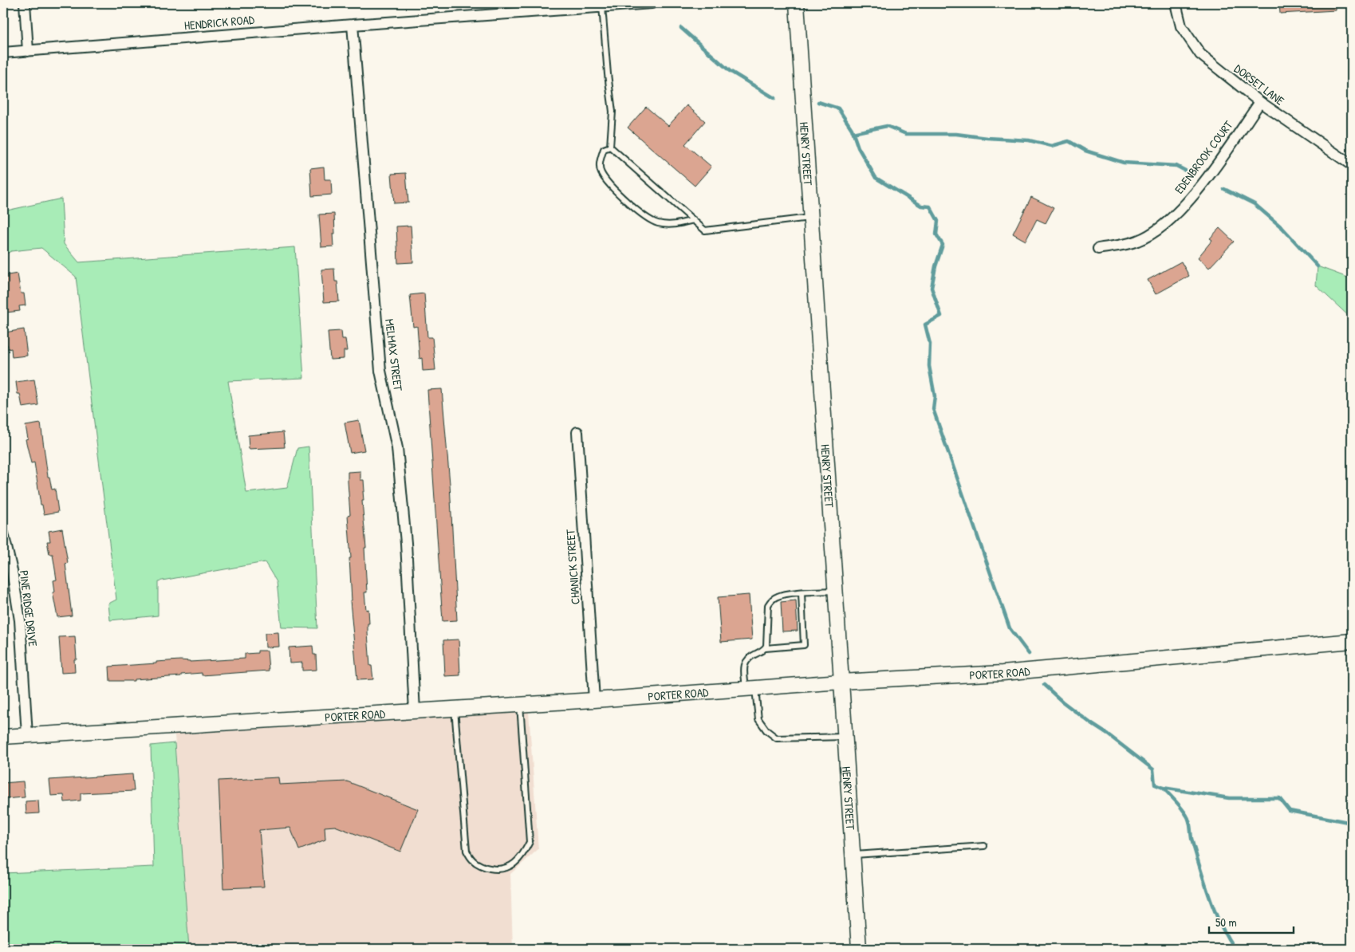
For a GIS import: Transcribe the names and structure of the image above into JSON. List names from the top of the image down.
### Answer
{
  "streets": {
    "street": [
      "HENDRICK ROAD",
      "DORSET LANE",
      "HENRY STREET",
      "EDENBROOK COURT",
      "MELMAX STREET",
      "CHANICK STREET",
      "PINE RIDGE DRIVE",
      "PORTER ROAD"
    ]
  },
  "crossings": [
    ["HENDRICK ROAD", "MELMAX STREET"],
    ["DORSET LANE", "EDENBROOK COURT"],
    ["HENRY STREET", "PORTER ROAD"],
    ["MELMAX STREET", "PORTER ROAD"],
    ["CHANICK STREET", "PORTER ROAD"],
    ["PINE RIDGE DRIVE", "PORTER ROAD"]
  ],
  "scale_bar": "50 m"
}
